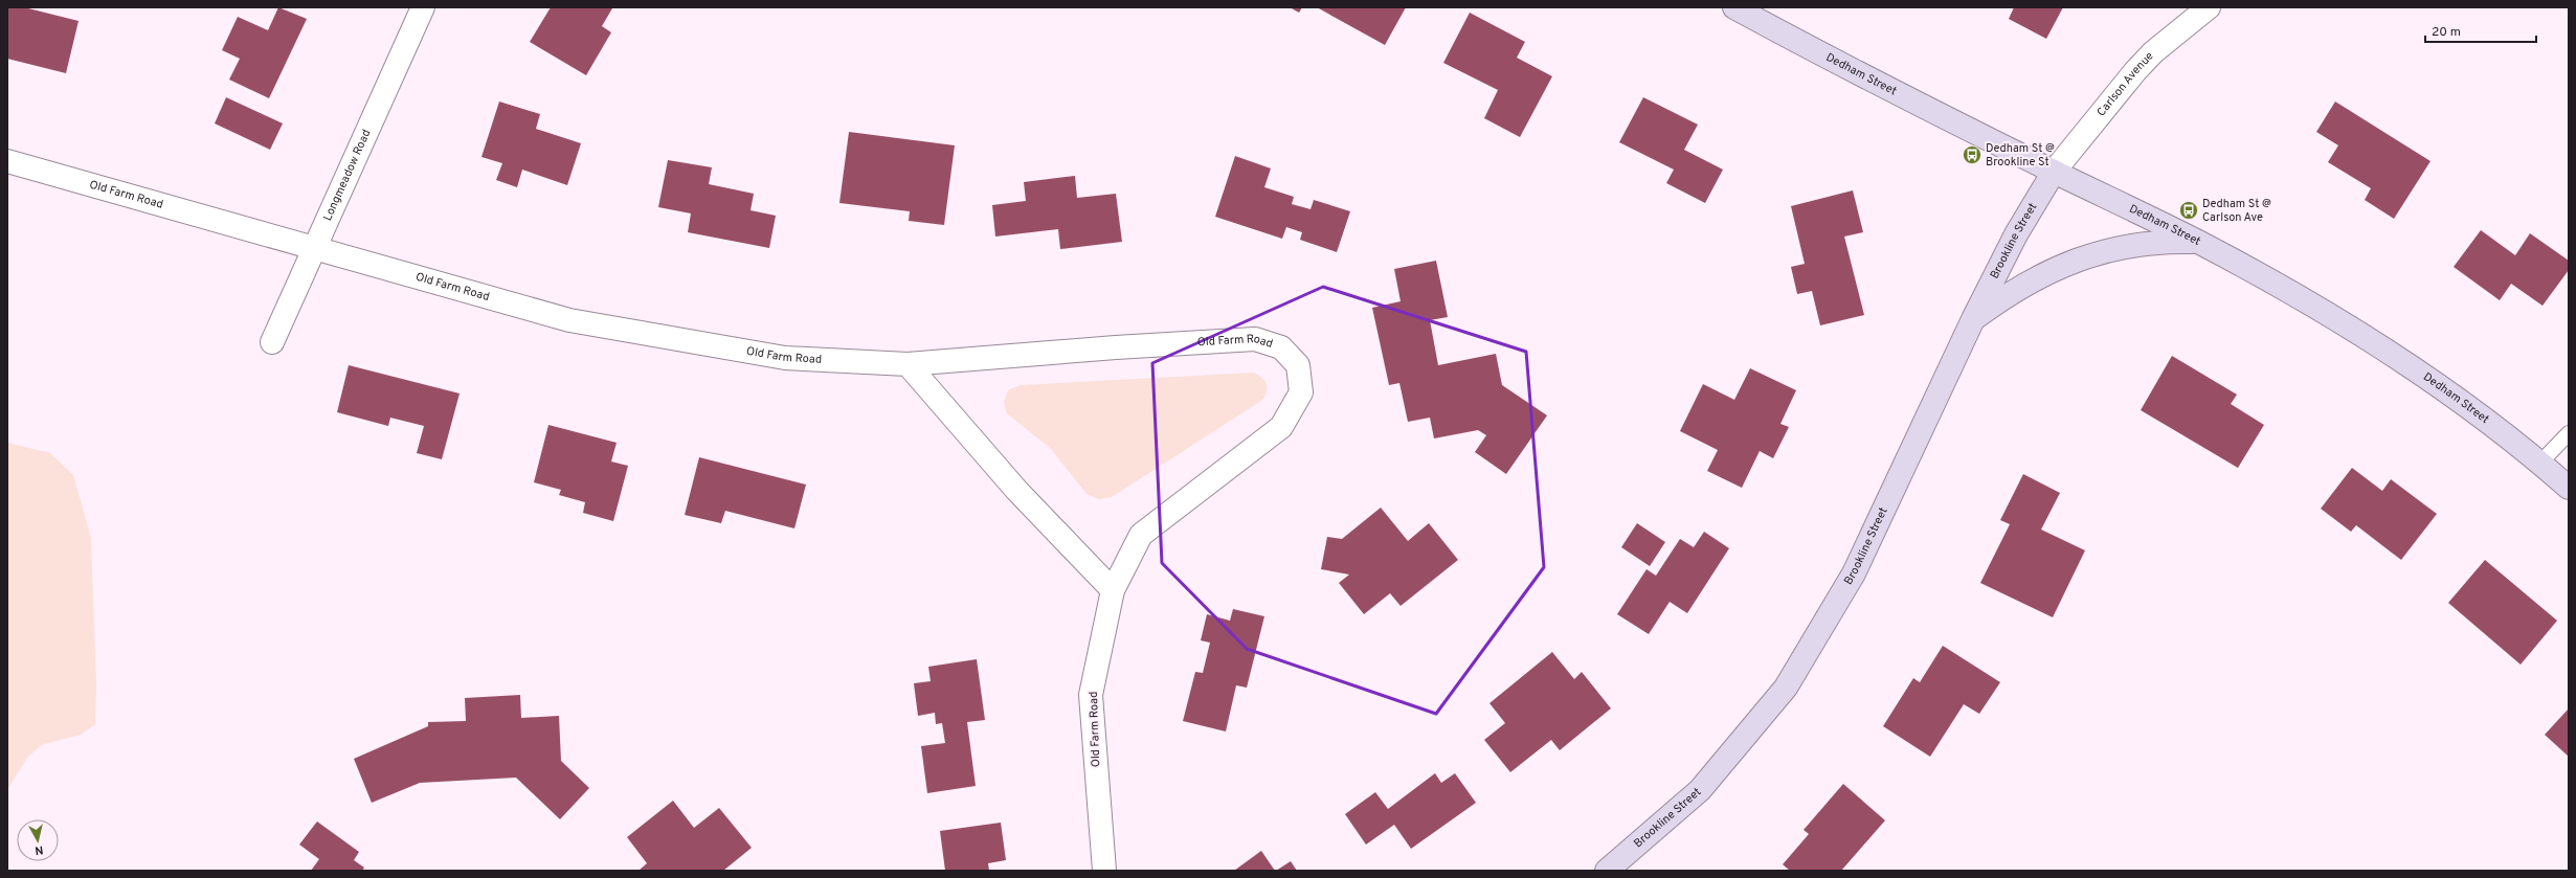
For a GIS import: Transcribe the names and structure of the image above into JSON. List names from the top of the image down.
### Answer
{
  "streets": {
    "main road": ["Dedham Street", "Brookline Street"],
    "street": ["Carlson Avenue", "Longmeadow Road", "Old Farm Road"]
  },
  "crossings": [
    ["Dedham Street", "Carlson Avenue"],
    ["Dedham Street", "Brookline Street"],
    ["Carlson Avenue", "Brookline Street"],
    ["Longmeadow Road", "Old Farm Road"]
  ],
  "places": {
    "bus stop": ["Dedham St @ Brookline St", "Dedham St @ Carlson Ave"]
  },
  "scale_bar": "20 m",
  "north": "bottom"
}
